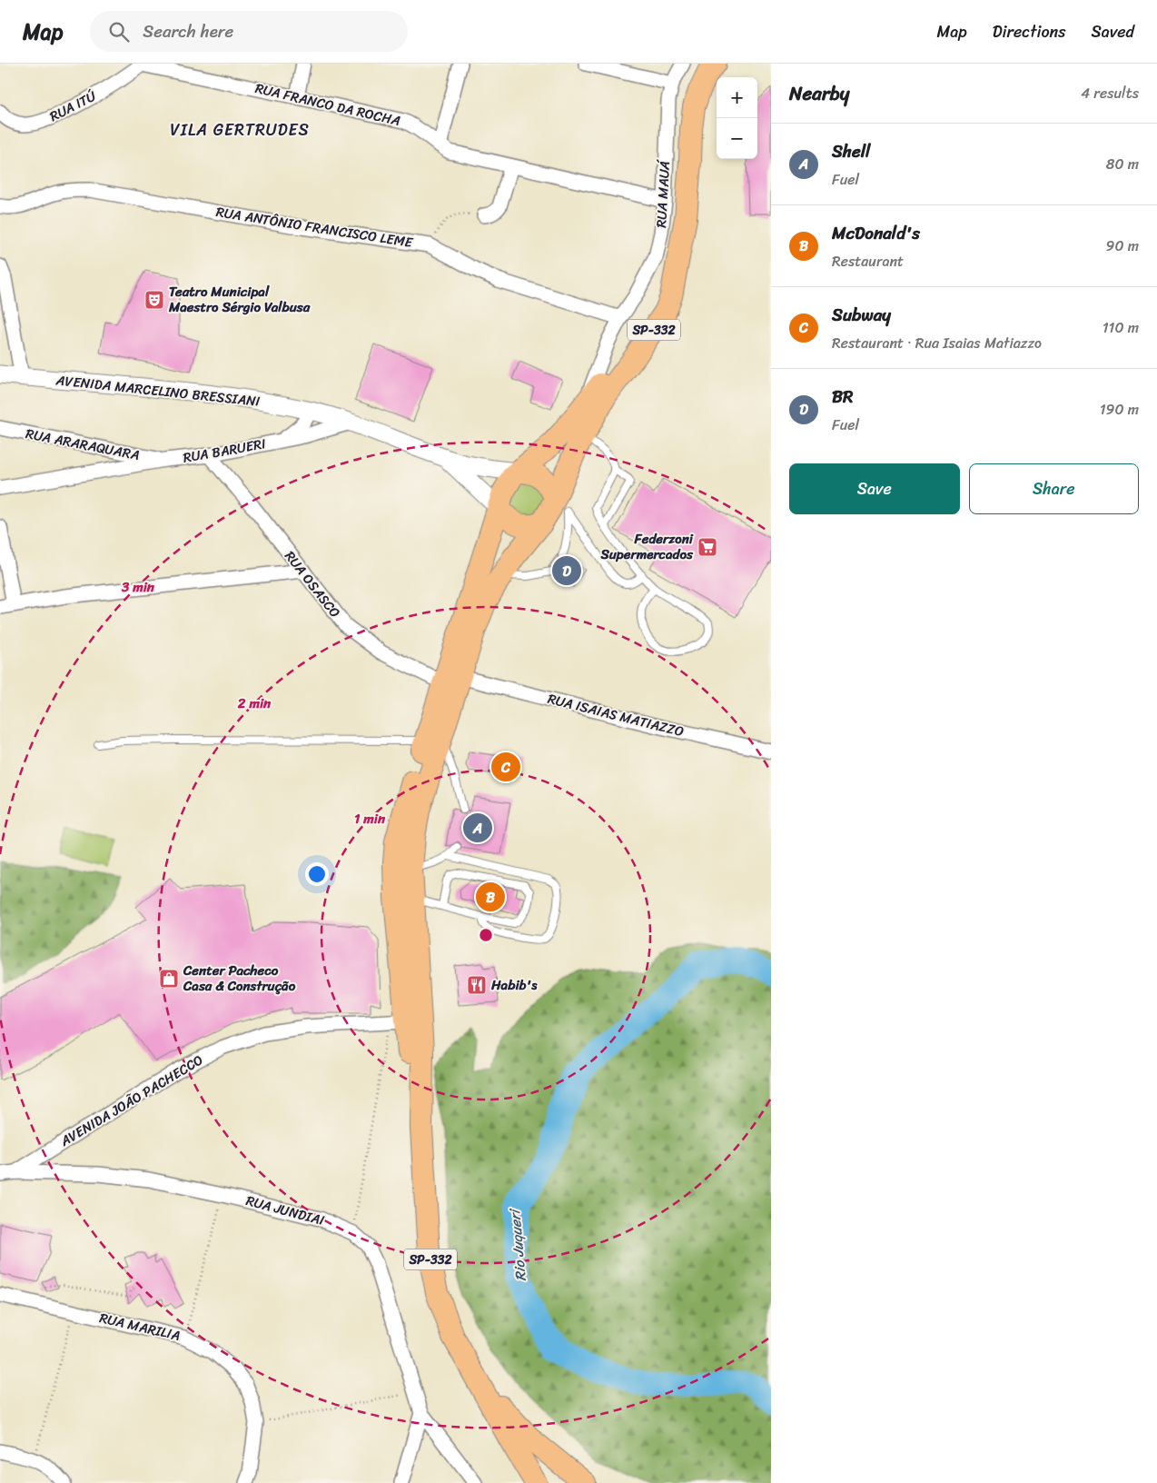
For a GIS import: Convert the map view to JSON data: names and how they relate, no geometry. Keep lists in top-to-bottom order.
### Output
{
  "streets": {
    "main road": ["SP-332"],
    "street": [
      "RUA FRANCO DA ROCHA",
      "RUA ITÚ",
      "RUA MAUÁ",
      "RUA ANTÔNIO FRANCISCO LEME",
      "AVENIDA MARCELINO BRESSIANI",
      "RUA ARARAQUARA",
      "RUA BARUERI",
      "RUA OSASCO",
      "RUA ISAIAS MATIAZZO",
      "AVENIDA JOÃO PACHECCO",
      "RUA JUNDIAI",
      "RUA MARILIA"
    ]
  },
  "crossings": [
    ["RUA FRANCO DA ROCHA", "RUA ITÚ"],
    ["RUA FRANCO DA ROCHA", "RUA MAUÁ"],
    ["RUA MAUÁ", "RUA ANTÔNIO FRANCISCO LEME"],
    ["RUA MAUÁ", "SP-332"],
    ["SP-332", "AVENIDA MARCELINO BRESSIANI"],
    ["SP-332", "RUA OSASCO"],
    ["SP-332", "RUA ISAIAS MATIAZZO"],
    ["SP-332", "AVENIDA JOÃO PACHECCO"],
    ["AVENIDA MARCELINO BRESSIANI", "RUA BARUERI"],
    ["RUA ARARAQUARA", "RUA BARUERI"],
    ["RUA BARUERI", "RUA OSASCO"],
    ["RUA OSASCO", "RUA ISAIAS MATIAZZO"],
    ["AVENIDA JOÃO PACHECCO", "RUA JUNDIAI"]
  ],
  "districts": ["VILA GERTRUDES"],
  "water": ["Rio Juqueri"],
  "places": {
    "theatre": ["Teatro Municipal Maestro Sérgio Valbusa"],
    "supermarket": ["Federzoni Supermercados"],
    "shop": ["Center Pacheco Casa & Construção"],
    "restaurant": ["Habib's"]
  },
  "page": {
    "header": "Map",
    "search": "Search here",
    "nav": ["Map", "Directions", "Saved"],
    "heading": ["Nearby", "4 results"],
    "map_buttons": ["+", "−"],
    "list": [
      {
        "mark": "A",
        "name": "Shell",
        "note": "Fuel",
        "value": "80 m"
      },
      {
        "mark": "B",
        "name": "McDonald's",
        "note": "Restaurant",
        "value": "90 m"
      },
      {
        "mark": "C",
        "name": "Subway",
        "note": "Restaurant · Rua Isaias Matiazzo",
        "value": "110 m"
      },
      {
        "mark": "D",
        "name": "BR",
        "note": "Fuel",
        "value": "190 m"
      }
    ],
    "buttons": ["Save", "Share"],
    "pins": [
      "D",
      "C",
      "A",
      "B"
    ]
  },
  "rings": ["3 min", "2 min", "1 min"]
}
